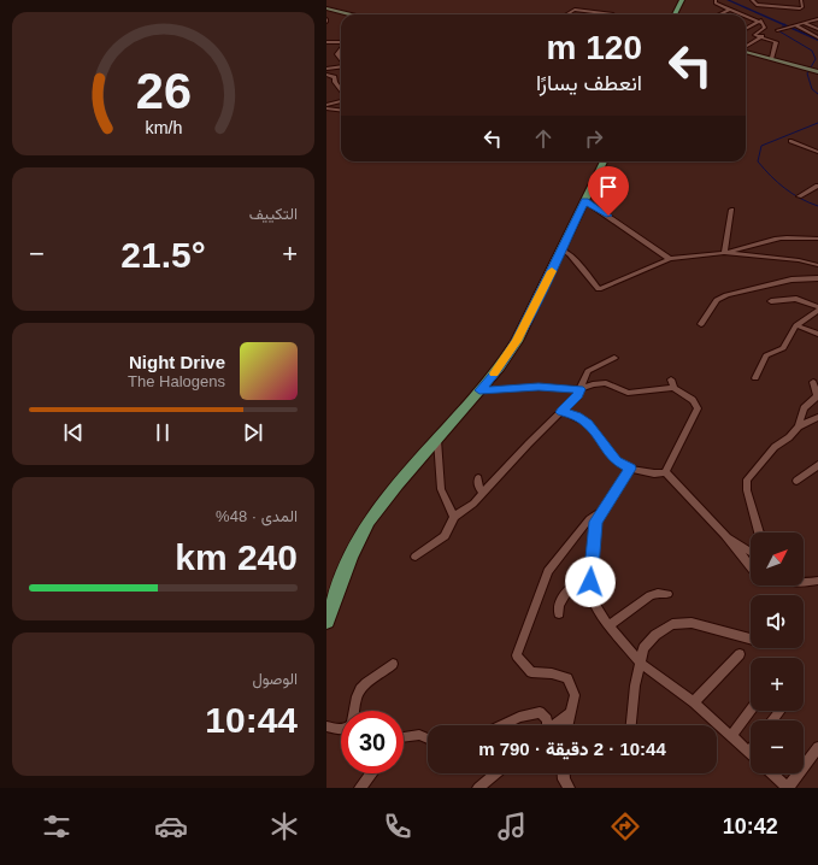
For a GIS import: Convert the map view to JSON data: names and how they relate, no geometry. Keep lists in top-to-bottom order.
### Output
{
  "north": "top right",
  "page": {
    "turn": ["120 m", "انعطف يسارًا"],
    "tile": [
      "التكييف",
      ["المدى · 48%", "240 km"],
      ["الوصول", "10:44"]
    ],
    "heat": ["−", "21.5°", "+"],
    "song": ["Night Drive", "The Halogens"],
    "map_buttons": ["+", "−"],
    "limit": "30",
    "trip": "10:44 · 2 دقيقة · 790 m",
    "tabs": "10:42",
    "gauge": ["26", "km/h"]
  }
}
